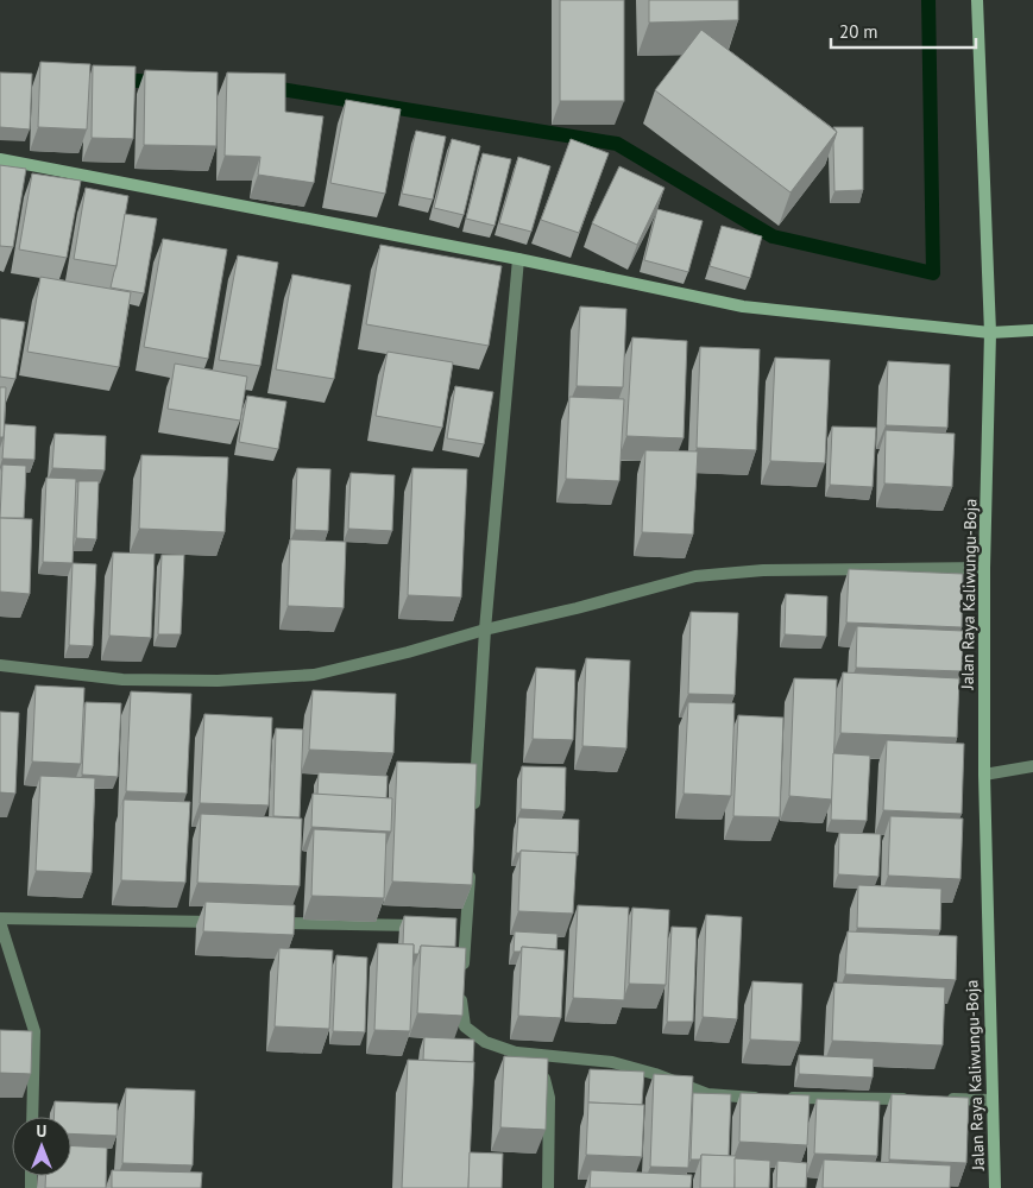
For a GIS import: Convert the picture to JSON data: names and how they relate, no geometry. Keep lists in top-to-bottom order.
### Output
{
  "streets": {
    "main road": ["Jalan Raya Kaliwungu-Boja"]
  },
  "scale_bar": "20 m",
  "north": "top"
}
